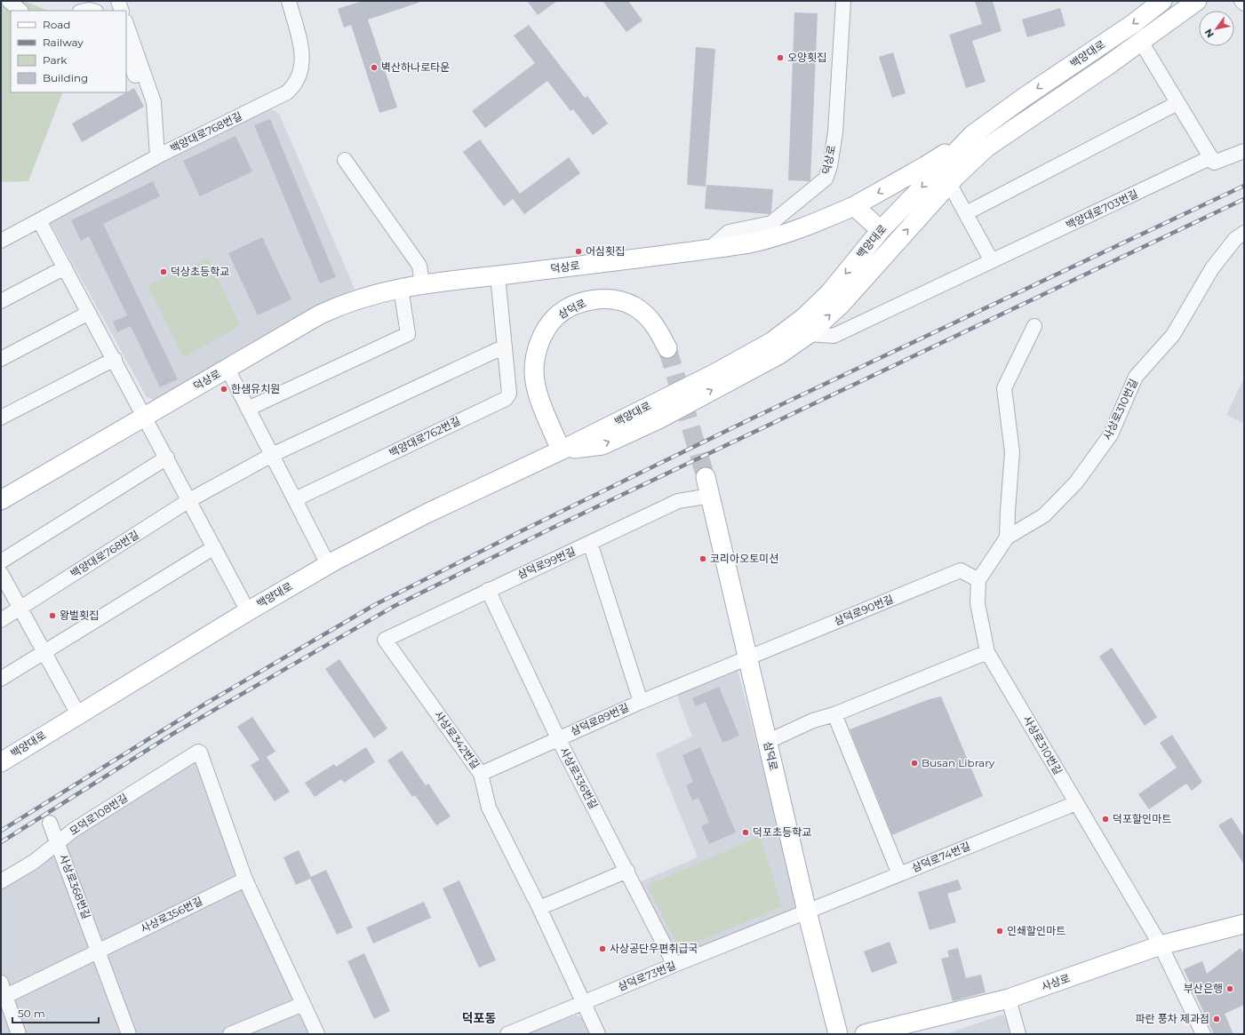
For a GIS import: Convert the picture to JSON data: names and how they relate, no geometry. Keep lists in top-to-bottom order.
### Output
{
  "streets": {
    "main road": [
      "백양대로",
      "덕상로",
      "삼덕로",
      "사상로"
    ],
    "street": [
      "백양대로768번길",
      "백양대로703번길",
      "사상로310번길",
      "백양대로762번길",
      "삼덕로99번길",
      "삼덕로90번길",
      "삼덕로89번길",
      "사상로342번길",
      "사상로336번길",
      "모덕로108번길",
      "삼덕로74번길",
      "사상로368번길",
      "사상로356번길",
      "삼덕로73번길"
    ]
  },
  "crossings": [
    ["백양대로", "덕상로"],
    ["백양대로", "삼덕로"],
    ["덕상로", "백양대로762번길"],
    ["삼덕로", "삼덕로99번길"],
    ["삼덕로", "삼덕로90번길"],
    ["삼덕로", "삼덕로89번길"],
    ["삼덕로", "삼덕로74번길"],
    ["삼덕로", "삼덕로73번길"],
    ["사상로310번길", "삼덕로90번길"],
    ["사상로310번길", "삼덕로74번길"],
    ["사상로310번길", "사상로"],
    ["삼덕로99번길", "삼덕로89번길"],
    ["삼덕로99번길", "사상로342번길"],
    ["삼덕로99번길", "사상로336번길"],
    ["삼덕로90번길", "삼덕로89번길"],
    ["삼덕로89번길", "사상로342번길"],
    ["삼덕로89번길", "사상로336번길"],
    ["사상로342번길", "삼덕로73번길"],
    ["사상로336번길", "삼덕로73번길"],
    ["모덕로108번길", "사상로368번길"],
    ["모덕로108번길", "사상로356번길"],
    ["삼덕로74번길", "삼덕로73번길"],
    ["사상로368번길", "사상로356번길"]
  ],
  "districts": ["덕포동"],
  "places": [
    "오양횟집",
    "벽산하나로타운",
    "어심횟집",
    "덕상초등학교",
    "한샘유치원",
    "코리아오토미션",
    "왕벌횟집",
    "Busan Library",
    "덕포할인마트",
    "덕포초등학교",
    "인쇄할인마트",
    "사상공단우편취급국",
    "부산은행",
    "파란 풍차 제과점"
  ],
  "legend": [
    "Road",
    "Railway",
    "Park",
    "Building"
  ],
  "scale_bar": "50 m",
  "north": "bottom left"
}
